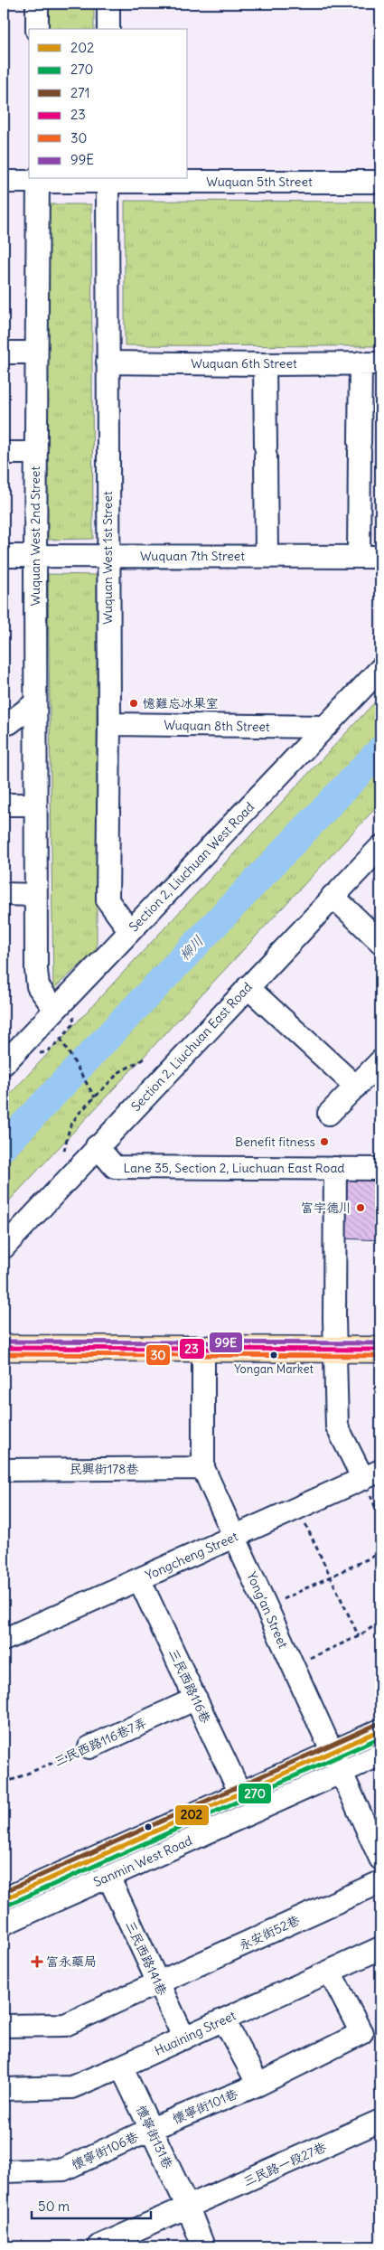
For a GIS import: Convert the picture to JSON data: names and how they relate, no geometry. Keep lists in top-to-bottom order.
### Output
{
  "streets": {
    "street": [
      "Wuquan 5th Street",
      "Wuquan 6th Street",
      "Wuquan West 2nd Street",
      "Wuquan 7th Street",
      "Wuquan West 1st Street",
      "Wuquan 8th Street",
      "Section 2, Liuchuan West Road",
      "Section 2, Liuchuan East Road",
      "Lane 35, Section 2, Liuchuan East Road",
      "民興街178巷",
      "Yongcheng Street",
      "Yong’an Street",
      "三民西路116巷",
      "三民西路116巷7弄",
      "Sanmin West Road",
      "永安街52巷",
      "三民西路141巷",
      "Huaining Street",
      "懷寧街101巷",
      "懷寧街131巷",
      "懷寧街106巷",
      "三民路一段27巷"
    ]
  },
  "crossings": [
    ["Wuquan 5th Street", "Wuquan West 2nd Street"],
    ["Wuquan 5th Street", "Wuquan West 1st Street"],
    ["Wuquan 6th Street", "Wuquan West 1st Street"],
    ["Wuquan West 2nd Street", "Wuquan 7th Street"],
    ["Wuquan West 2nd Street", "Section 2, Liuchuan West Road"],
    ["Wuquan 7th Street", "Wuquan West 1st Street"],
    ["Wuquan West 1st Street", "Wuquan 8th Street"],
    ["Wuquan West 1st Street", "Section 2, Liuchuan West Road"],
    ["Wuquan 8th Street", "Section 2, Liuchuan West Road"],
    ["Section 2, Liuchuan East Road", "Lane 35, Section 2, Liuchuan East Road"],
    ["民興街178巷", "Yong’an Street"],
    ["Yongcheng Street", "Yong’an Street"],
    ["Yongcheng Street", "三民西路116巷"],
    ["Yong’an Street", "Sanmin West Road"],
    ["三民西路116巷", "三民西路116巷7弄"],
    ["三民西路116巷", "Sanmin West Road"],
    ["Sanmin West Road", "三民西路141巷"],
    ["永安街52巷", "三民西路141巷"],
    ["三民西路141巷", "Huaining Street"],
    ["Huaining Street", "懷寧街101巷"],
    ["Huaining Street", "懷寧街131巷"],
    ["懷寧街101巷", "懷寧街131巷"],
    ["懷寧街101巷", "懷寧街106巷"],
    ["懷寧街131巷", "懷寧街106巷"],
    ["懷寧街131巷", "三民路一段27巷"]
  ],
  "water": ["柳川"],
  "places": {
    "other": [
      "憶難忘冰果室",
      "Benefit fitness",
      "富宇德川",
      "Yongan Market"
    ],
    "health": ["富永藥局"]
  },
  "lines": [
    "transit line 99E",
    "transit line 23",
    "transit line 30",
    "transit line 271",
    "transit line 202",
    "transit line 270"
  ],
  "legend": [
    "202",
    "270",
    "271",
    "23",
    "30",
    "99E"
  ],
  "scale_bar": "50 m"
}
